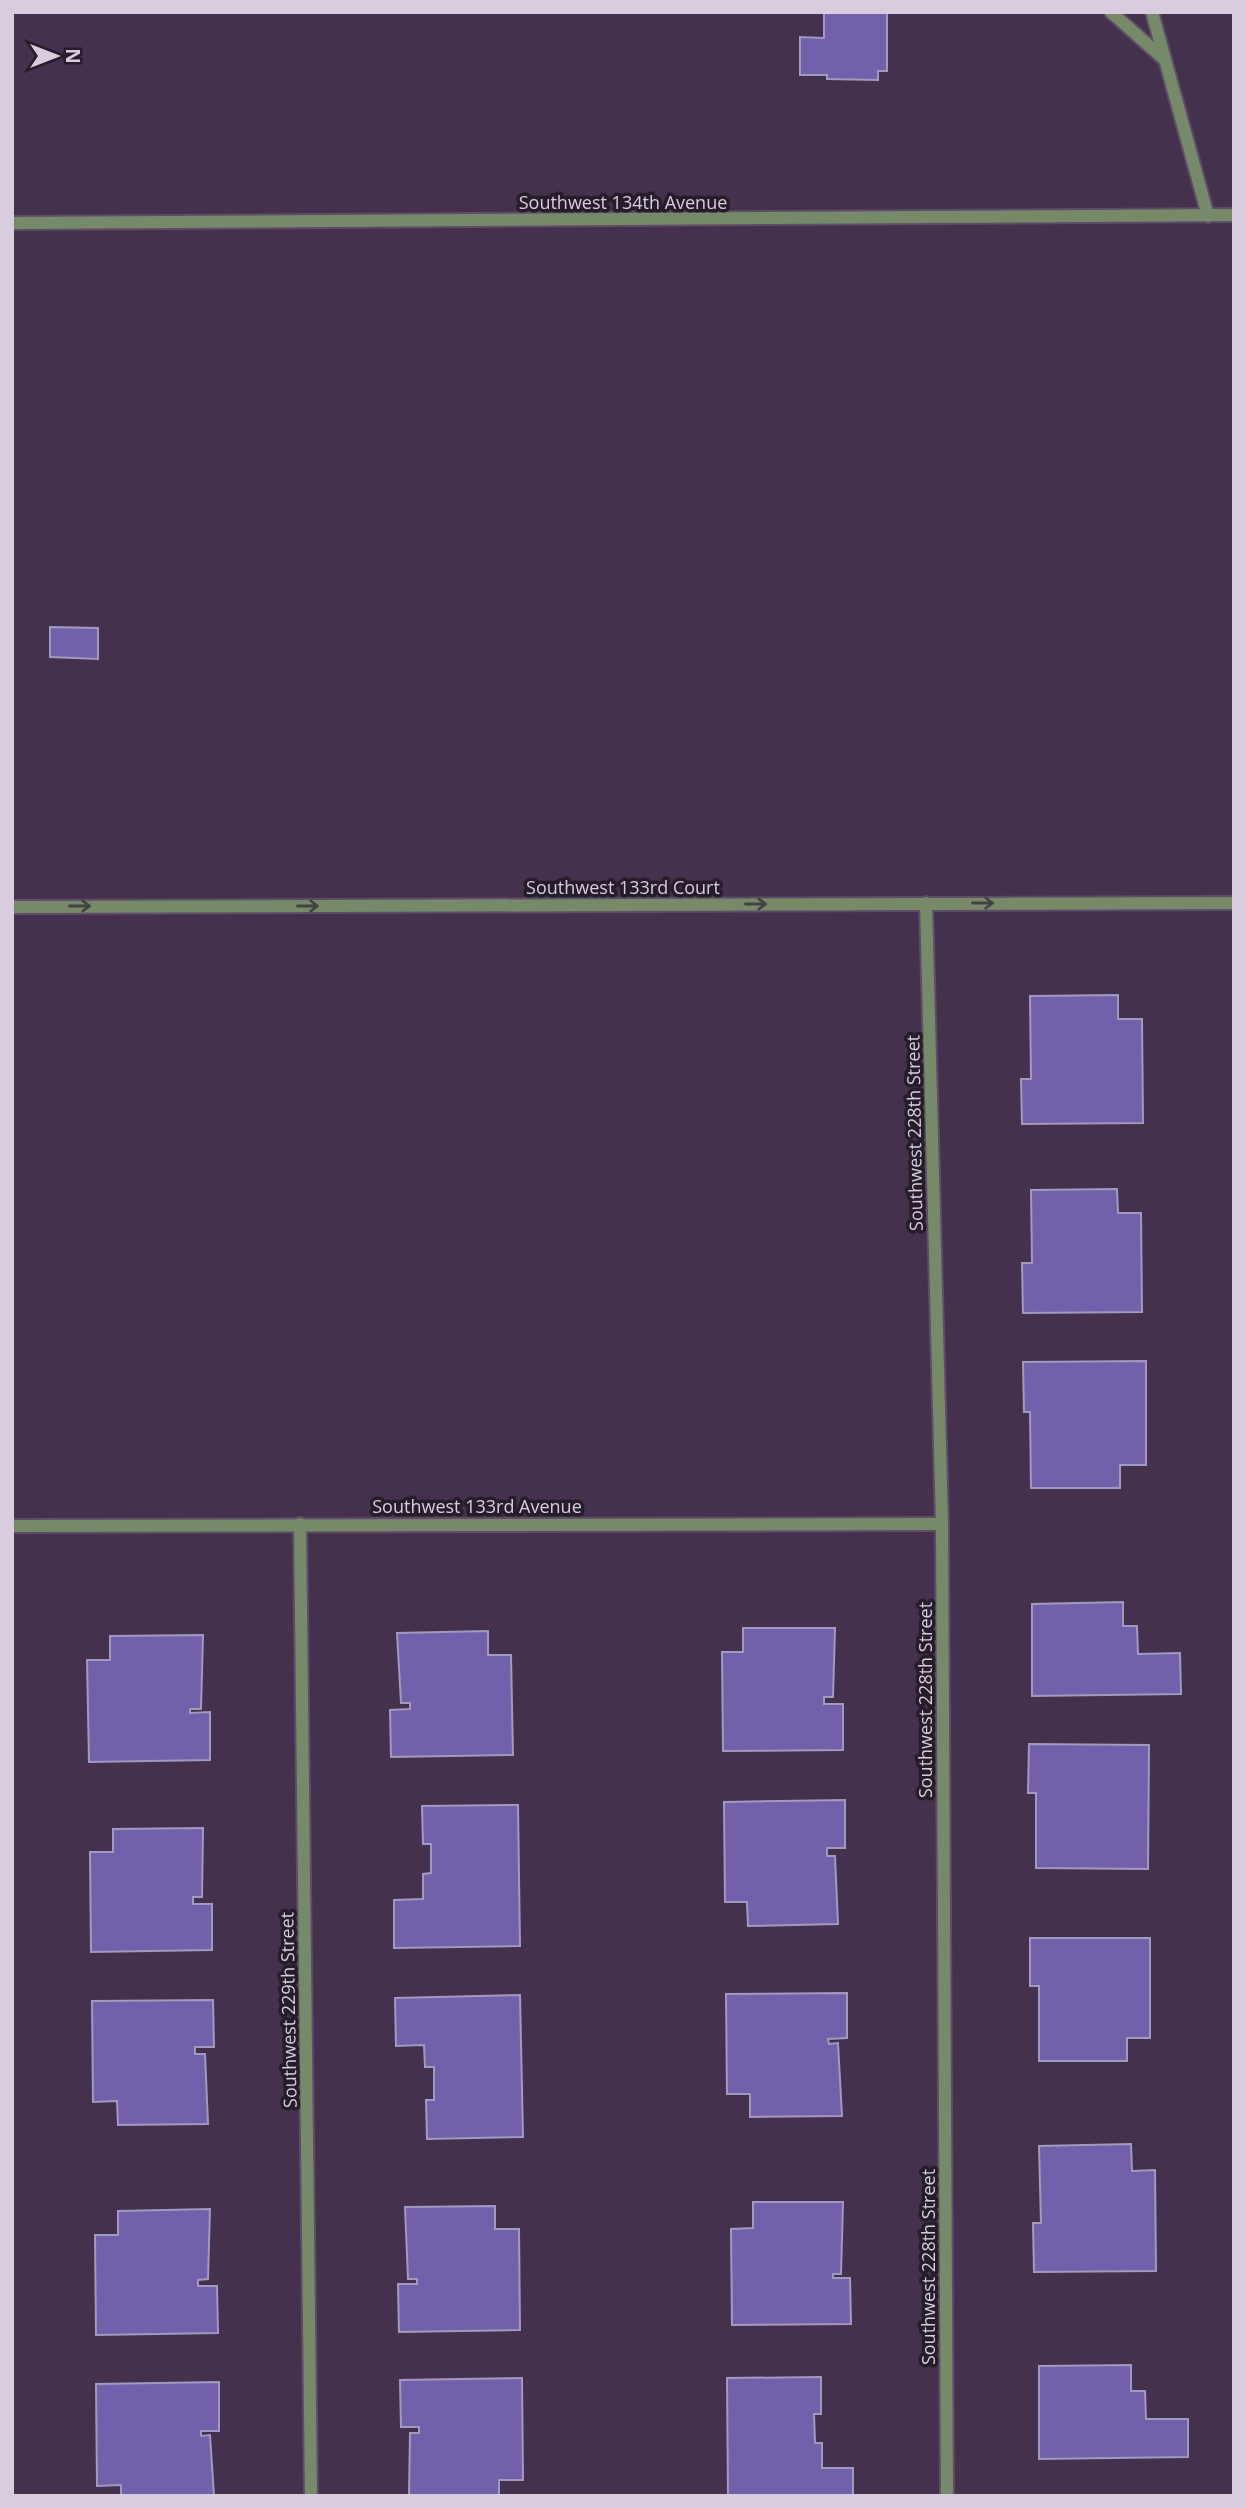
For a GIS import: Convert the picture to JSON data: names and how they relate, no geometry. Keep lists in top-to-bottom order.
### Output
{
  "streets": {
    "street": [
      "Southwest 134th Avenue",
      "Southwest 133rd Court",
      "Southwest 228th Street",
      "Southwest 133rd Avenue",
      "Southwest 229th Street"
    ]
  },
  "crossings": [
    ["Southwest 133rd Court", "Southwest 228th Street"],
    ["Southwest 228th Street", "Southwest 133rd Avenue"],
    ["Southwest 133rd Avenue", "Southwest 229th Street"]
  ],
  "one_way": ["Southwest 133rd Court"],
  "north": "right"
}
